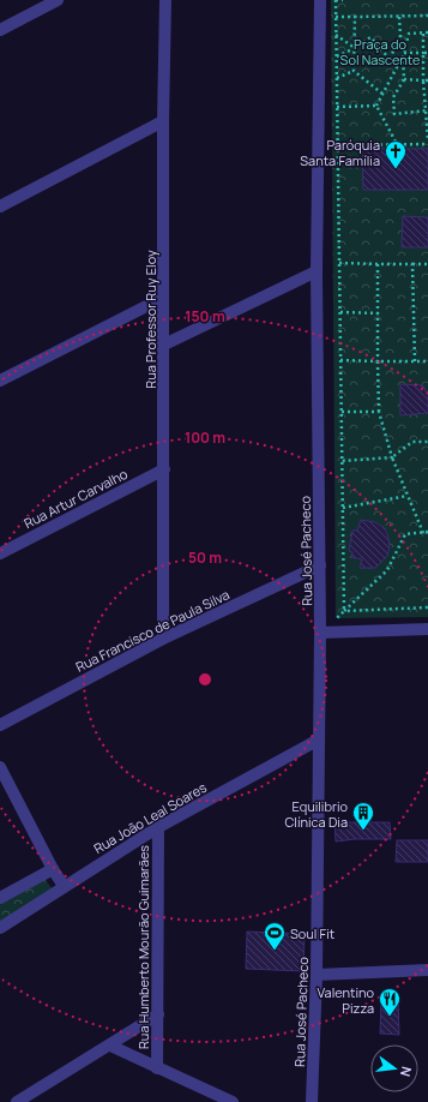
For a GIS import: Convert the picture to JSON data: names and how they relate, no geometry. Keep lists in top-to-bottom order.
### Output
{
  "streets": {
    "street": [
      "Rua Professor Ruy Eloy",
      "Rua Artur Carvalho",
      "Rua José Pacheco",
      "Rua Francisco de Paula Silva",
      "Rua João Leal Soares",
      "Rua Humberto Mourão Guimarães"
    ]
  },
  "crossings": [
    ["Rua Professor Ruy Eloy", "Rua Artur Carvalho"],
    ["Rua Professor Ruy Eloy", "Rua Francisco de Paula Silva"],
    ["Rua José Pacheco", "Rua Francisco de Paula Silva"],
    ["Rua José Pacheco", "Rua João Leal Soares"],
    ["Rua João Leal Soares", "Rua Humberto Mourão Guimarães"]
  ],
  "parks": ["Praça do Sol Nascente"],
  "places": {
    "church": ["Paróquia Santa Família"],
    "building": ["Equilibrio Clínica Dia"],
    "sports": ["Soul Fit"],
    "restaurant": ["Valentino Pizza"]
  },
  "north": "right",
  "rings": ["150 m", "100 m", "50 m"]
}
